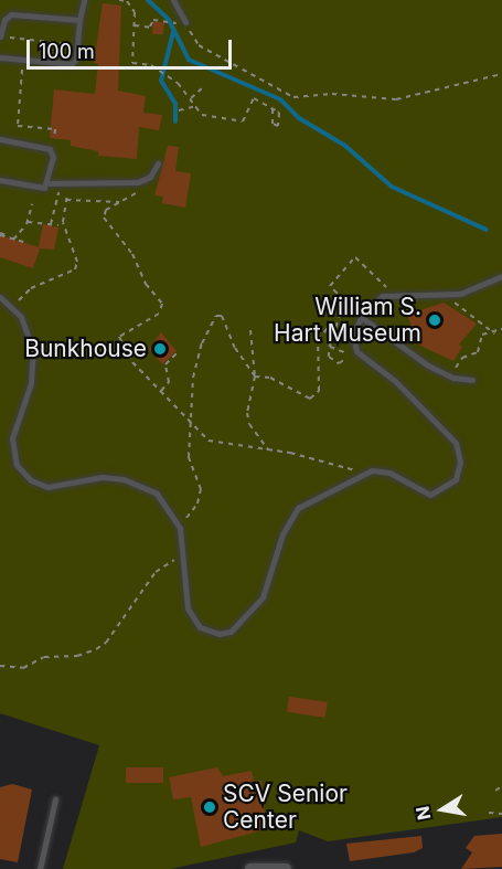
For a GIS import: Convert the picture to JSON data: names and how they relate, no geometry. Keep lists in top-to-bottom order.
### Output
{
  "places": ["William S. Hart Museum", "Bunkhouse", "SCV Senior Center"],
  "scale_bar": "100 m",
  "north": "left"
}
